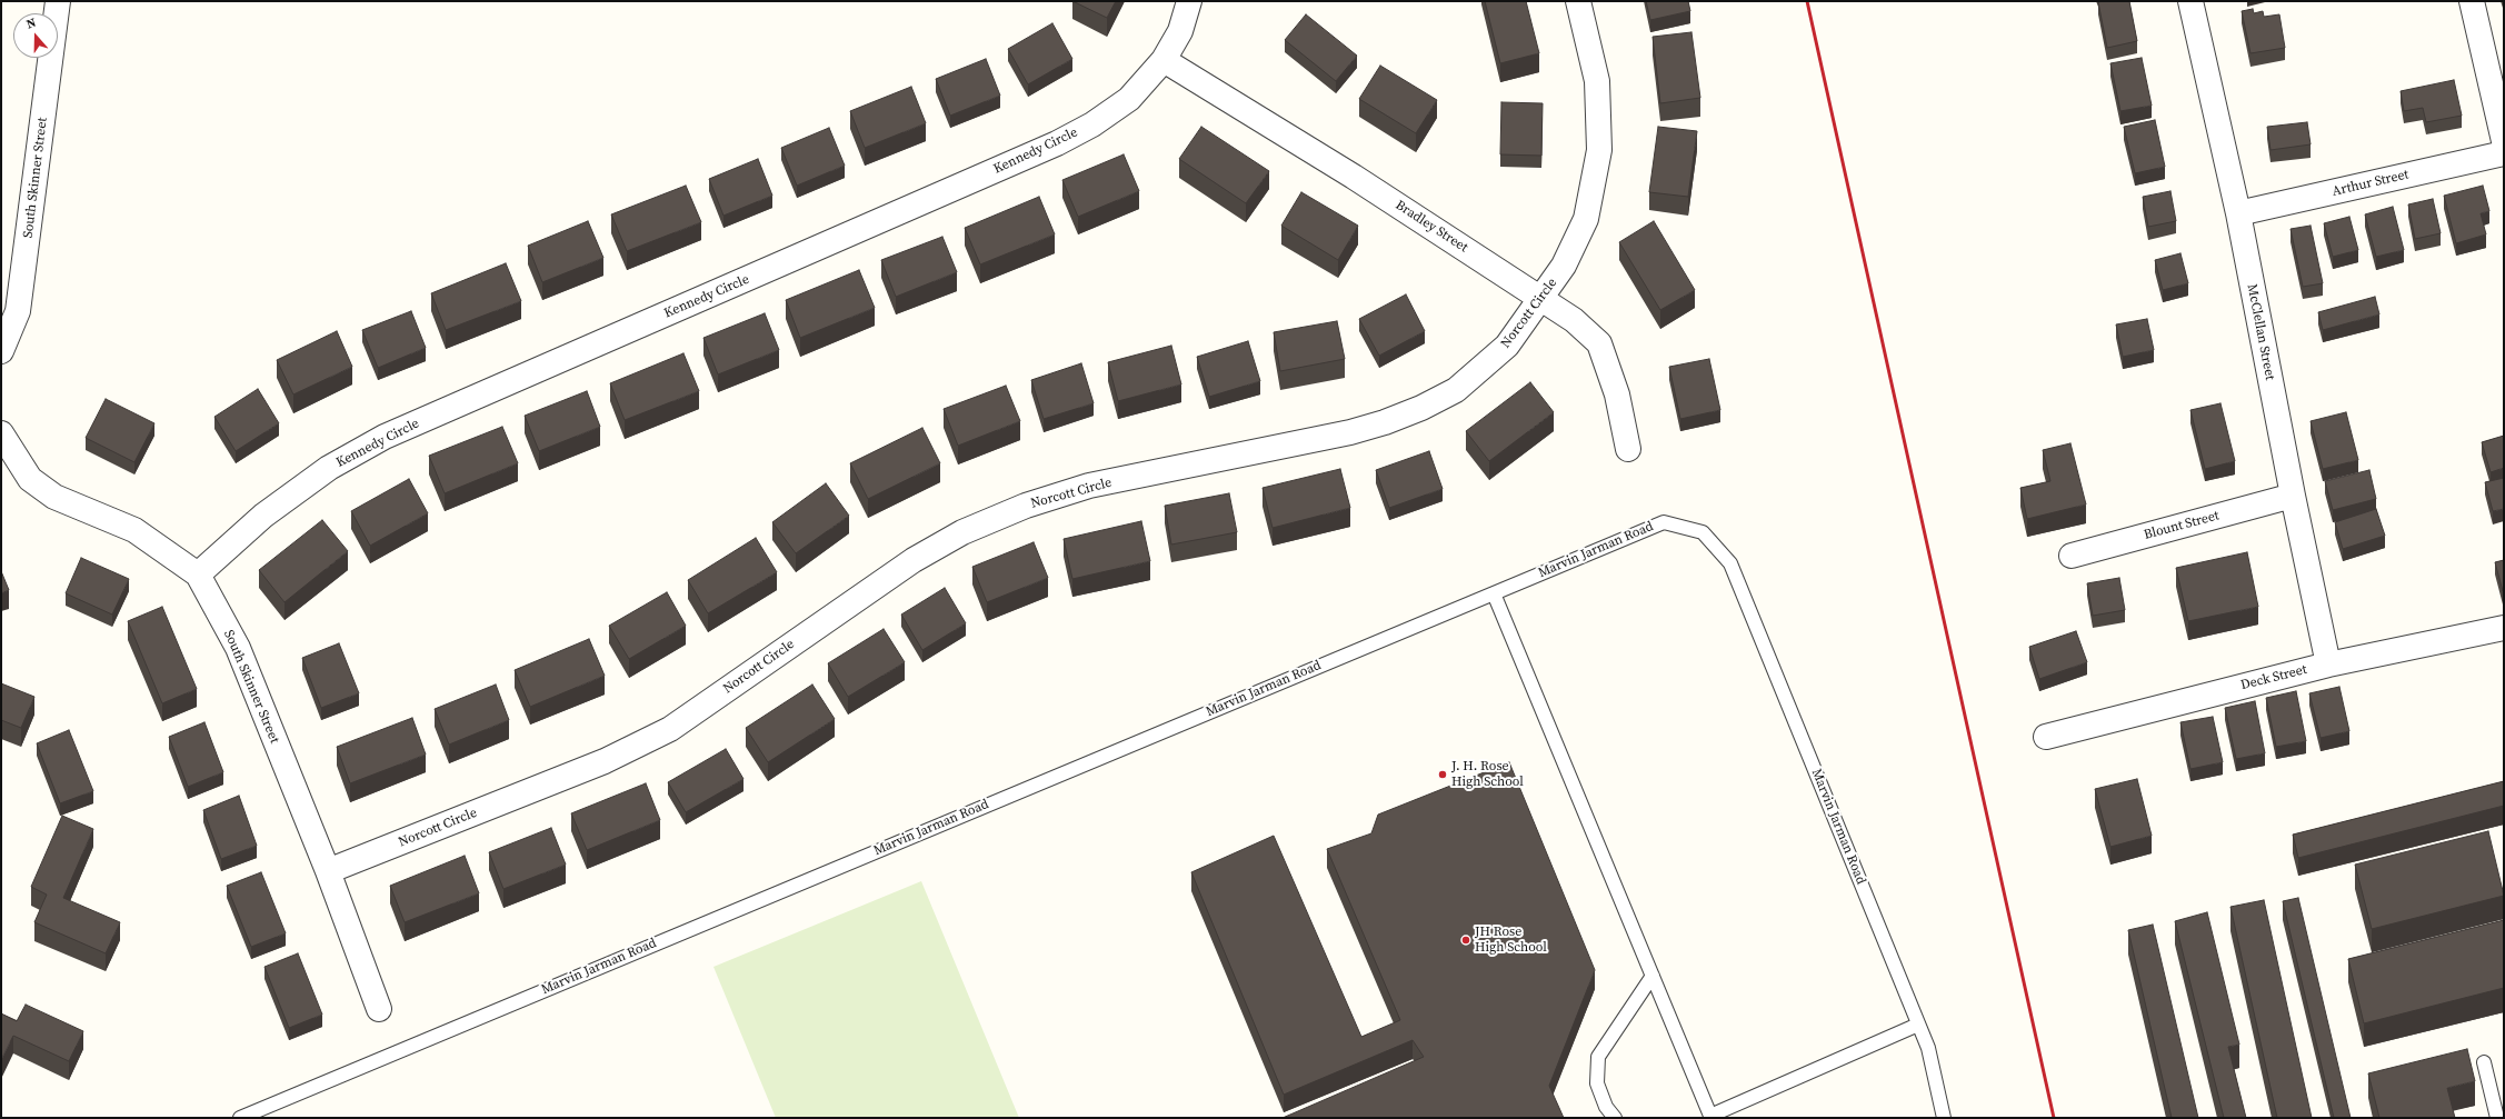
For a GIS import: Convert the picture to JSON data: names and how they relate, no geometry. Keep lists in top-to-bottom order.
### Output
{
  "streets": {
    "street": [
      "Kennedy Circle",
      "South Skinner Street",
      "Arthur Street",
      "Bradley Street",
      "Norcott Circle",
      "McClellan Street",
      "Blount Street",
      "Deck Street"
    ],
    "lane": ["Marvin Jarman Road"]
  },
  "crossings": [
    ["Kennedy Circle", "South Skinner Street"],
    ["Kennedy Circle", "Bradley Street"],
    ["South Skinner Street", "Norcott Circle"],
    ["Arthur Street", "McClellan Street"],
    ["Bradley Street", "Norcott Circle"],
    ["McClellan Street", "Blount Street"],
    ["McClellan Street", "Deck Street"]
  ],
  "places": ["J. H. Rose High School", "JH Rose High School"],
  "north": "top"
}
